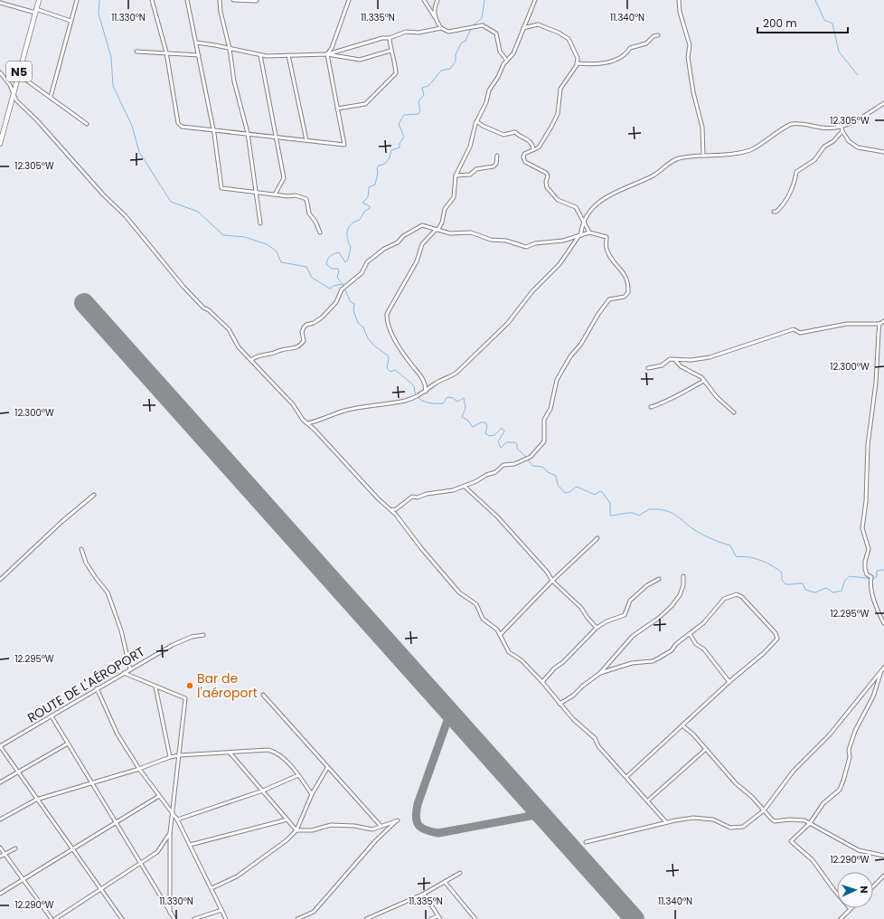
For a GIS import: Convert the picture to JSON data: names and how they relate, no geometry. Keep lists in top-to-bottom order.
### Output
{
  "streets": {
    "highway": ["N5"],
    "street": ["ROUTE DE L'AÉROPORT"]
  },
  "places": ["Bar de l'aéroport"],
  "scale_bar": "200 m",
  "north": "right",
  "coordinates": [
    "11.330°N",
    "11.335°N",
    "11.340°N",
    "12.305°W",
    "12.300°W",
    "12.295°W",
    "12.290°W"
  ]
}
